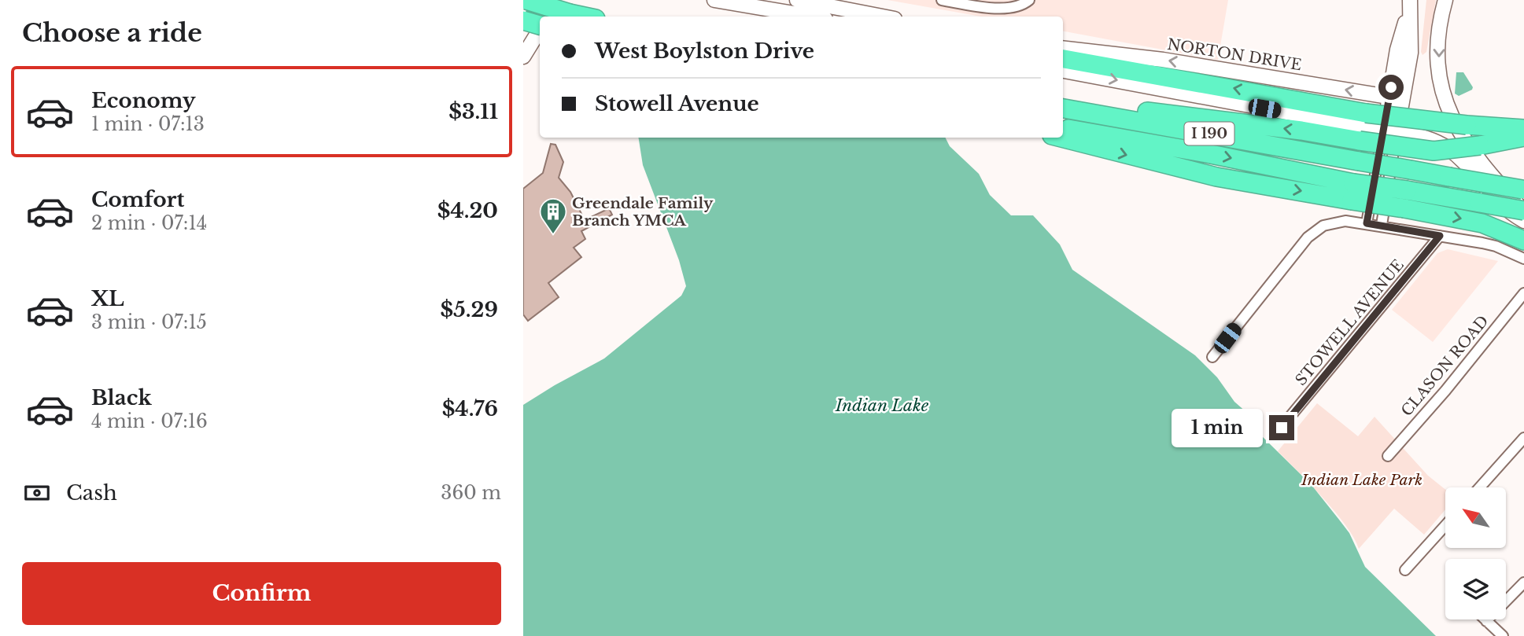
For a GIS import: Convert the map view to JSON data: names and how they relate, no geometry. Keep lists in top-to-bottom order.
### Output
{
  "streets": {
    "highway": ["I 190"],
    "main road": ["NORTON DRIVE"],
    "street": ["STOWELL AVENUE", "CLASON ROAD"]
  },
  "water": ["Indian Lake"],
  "parks": ["Indian Lake Park"],
  "places": {
    "building": ["Greendale Family Branch YMCA"]
  },
  "north": "top left",
  "page": {
    "heading": "Choose a ride",
    "banner": ["West Boylston Drive", "Stowell Avenue"],
    "list": [
      {
        "name": "Economy",
        "note": "1 min · 07:13",
        "value": "$3.11"
      },
      {
        "name": "Comfort",
        "note": "2 min · 07:14",
        "value": "$4.20"
      },
      {
        "name": "XL",
        "note": "3 min · 07:15",
        "value": "$5.29"
      },
      {
        "name": "Black",
        "note": "4 min · 07:16",
        "value": "$4.76"
      }
    ],
    "bubble": "1 min",
    "pay": ["Cash", "360 m"],
    "buttons": "Confirm"
  }
}
